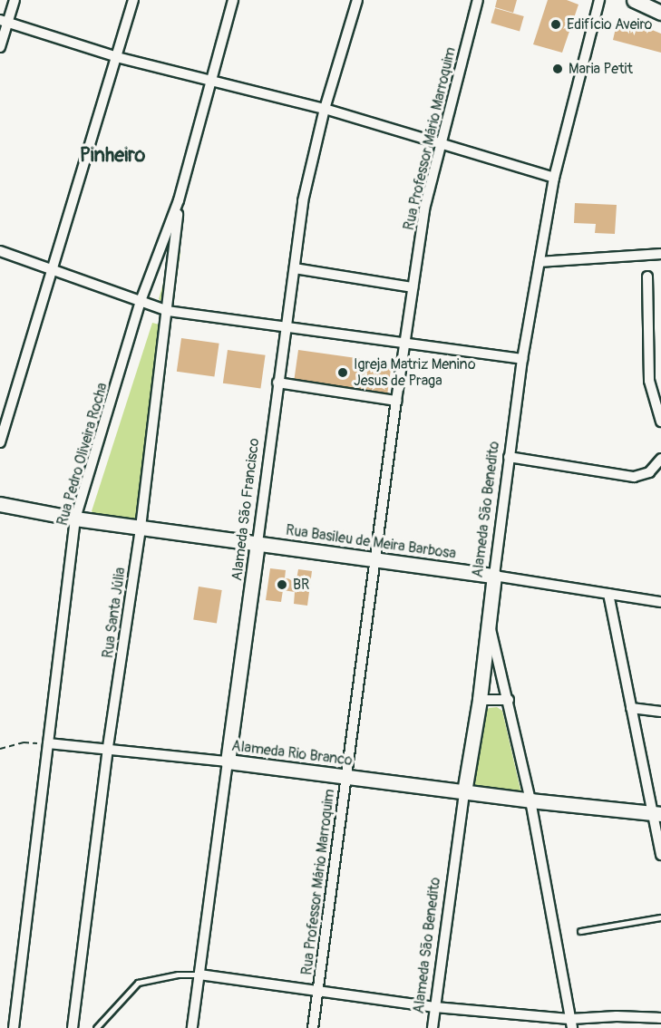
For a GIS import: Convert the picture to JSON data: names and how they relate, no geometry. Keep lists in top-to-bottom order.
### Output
{
  "streets": {
    "street": [
      "Rua Professor Mário Marroquim",
      "Rua Pedro Oliveira Rocha",
      "Alameda São Francisco",
      "Alameda São Benedito",
      "Rua Basileu de Meira Barbosa",
      "Rua Santa Júlia",
      "Alameda Rio Branco"
    ]
  },
  "crossings": [
    ["Rua Professor Mário Marroquim", "Rua Basileu de Meira Barbosa"],
    ["Rua Professor Mário Marroquim", "Alameda Rio Branco"],
    ["Rua Pedro Oliveira Rocha", "Rua Basileu de Meira Barbosa"],
    ["Rua Pedro Oliveira Rocha", "Rua Santa Júlia"],
    ["Rua Pedro Oliveira Rocha", "Alameda Rio Branco"],
    ["Alameda São Francisco", "Rua Basileu de Meira Barbosa"],
    ["Alameda São Francisco", "Alameda Rio Branco"],
    ["Alameda São Benedito", "Rua Basileu de Meira Barbosa"],
    ["Alameda São Benedito", "Alameda Rio Branco"],
    ["Rua Basileu de Meira Barbosa", "Rua Santa Júlia"],
    ["Rua Santa Júlia", "Alameda Rio Branco"]
  ],
  "districts": ["Pinheiro"],
  "places": [
    "Edifício Aveiro",
    "Maria Petit",
    "Igreja Matriz Menino Jesus de Praga",
    "BR"
  ]
}
